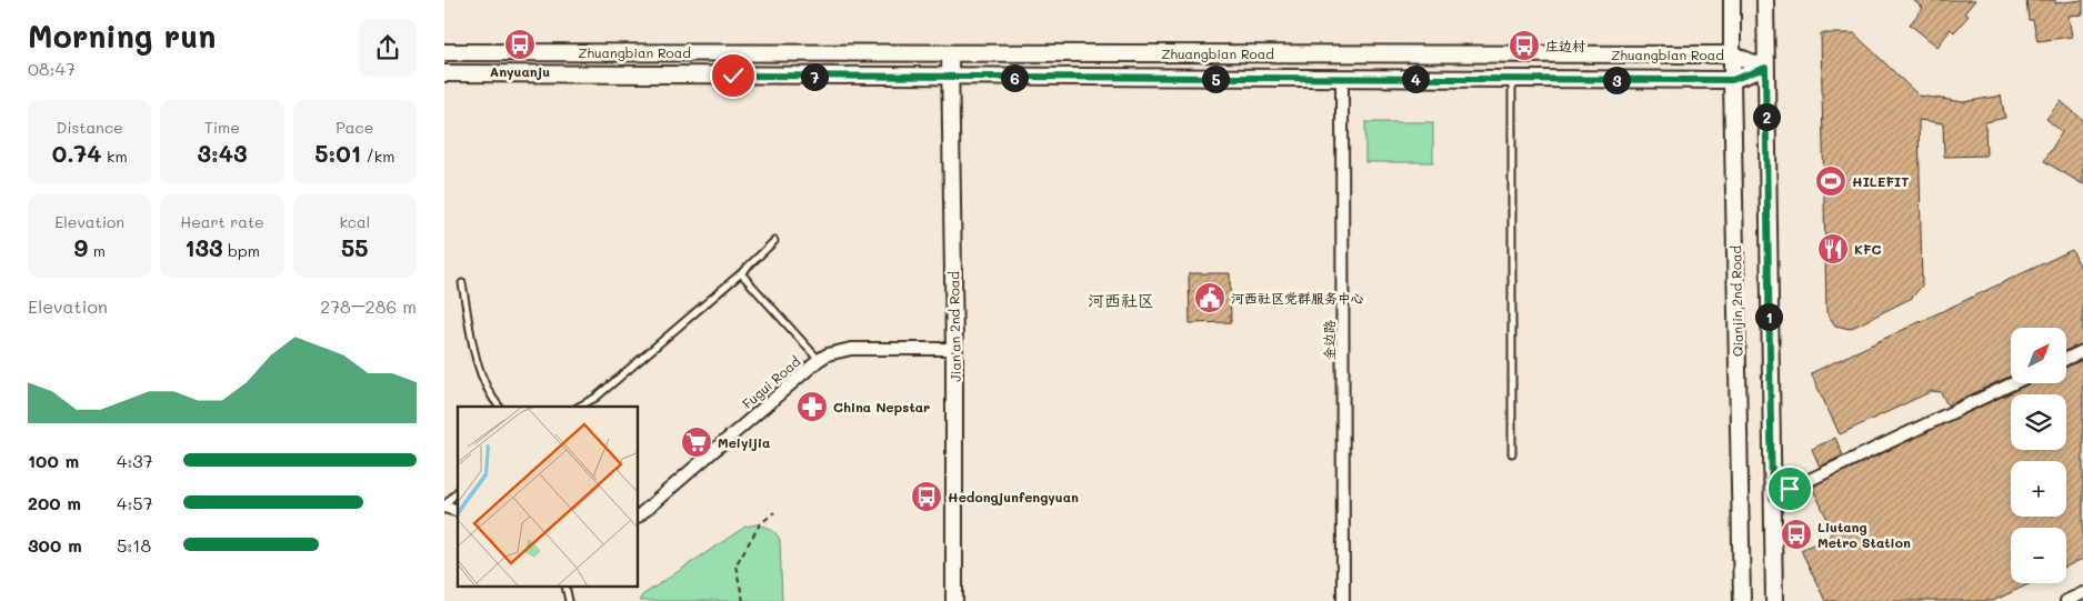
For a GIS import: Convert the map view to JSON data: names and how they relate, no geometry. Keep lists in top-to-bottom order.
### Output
{
  "streets": {
    "main road": ["Zhuangbian Road", "Qianjin 2nd Road", "Jian'an 2nd Road"],
    "street": ["金边路", "Fugui Road"]
  },
  "crossings": [
    ["Zhuangbian Road", "Qianjin 2nd Road"],
    ["Zhuangbian Road", "Jian'an 2nd Road"],
    ["Zhuangbian Road", "金边路"],
    ["Jian'an 2nd Road", "Fugui Road"]
  ],
  "districts": ["河西社区"],
  "places": {
    "bus stop": [
      "Anyuanju",
      "庄边村",
      "Hedongjunfengyuan",
      "Liutang Metro Station"
    ],
    "sports": ["HILEFIT"],
    "restaurant": ["KFC"],
    "public building": ["河西社区党群服务中心"],
    "pharmacy": ["China Nepstar"],
    "supermarket": ["Meiyijia"]
  },
  "north": "top right",
  "page": {
    "heading": ["Morning run", "08:47"],
    "pins": [
      "7",
      "6",
      "4",
      "5",
      "3",
      "2",
      "1"
    ],
    "stats": [
      ["Distance", "0.74 km"],
      ["Time", "3:43"],
      ["Pace", "5:01 /km"],
      ["Elevation", "9 m"],
      ["Heart rate", "133 bpm"],
      ["kcal", "55"]
    ],
    "chart": ["Elevation", "278–286 m"],
    "map_buttons": ["+", "−"],
    "list": [
      {
        "name": "100 m",
        "note": "4:37"
      },
      {
        "name": "200 m",
        "note": "4:57"
      },
      {
        "name": "300 m",
        "note": "5:18"
      }
    ]
  }
}
